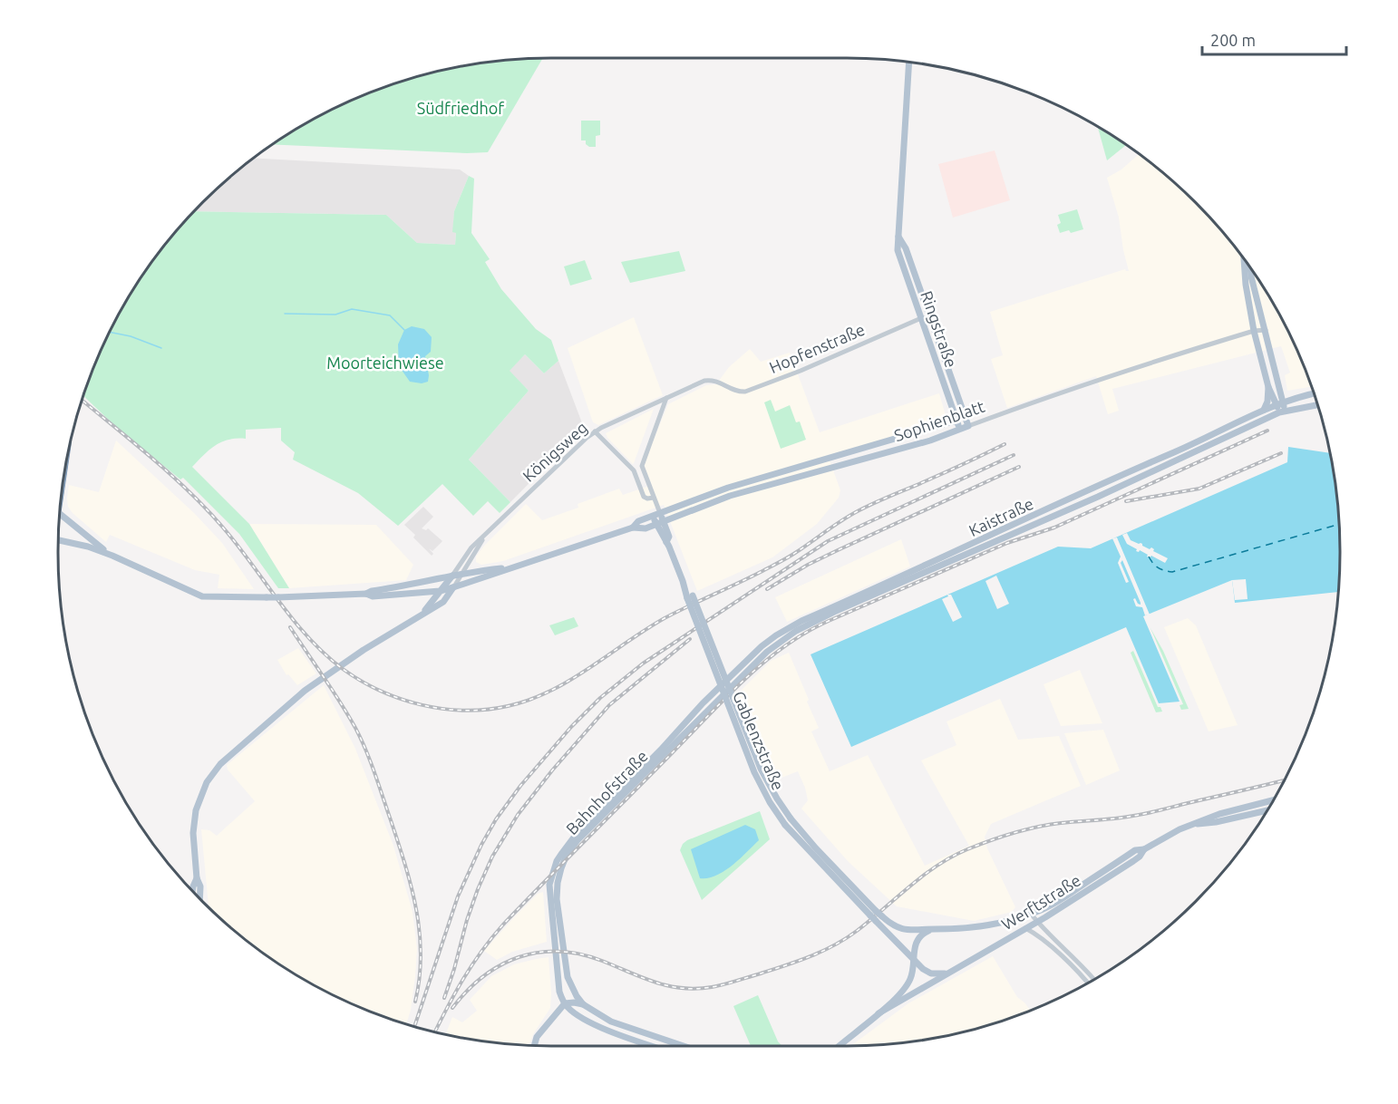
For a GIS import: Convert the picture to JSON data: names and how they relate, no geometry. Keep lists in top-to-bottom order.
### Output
{
  "streets": {
    "main road": [
      "Ringstraße",
      "Sophienblatt",
      "Kaistraße",
      "Gablenzstraße",
      "Bahnhofstraße",
      "Werftstraße"
    ],
    "street": ["Hopfenstraße", "Königsweg"]
  },
  "crossings": [
    ["Ringstraße", "Hopfenstraße"],
    ["Ringstraße", "Sophienblatt"],
    ["Hopfenstraße", "Königsweg"],
    ["Sophienblatt", "Königsweg"],
    ["Sophienblatt", "Gablenzstraße"],
    ["Kaistraße", "Bahnhofstraße"],
    ["Gablenzstraße", "Werftstraße"]
  ],
  "parks": ["Südfriedhof", "Moorteichwiese"],
  "scale_bar": "200 m"
}
